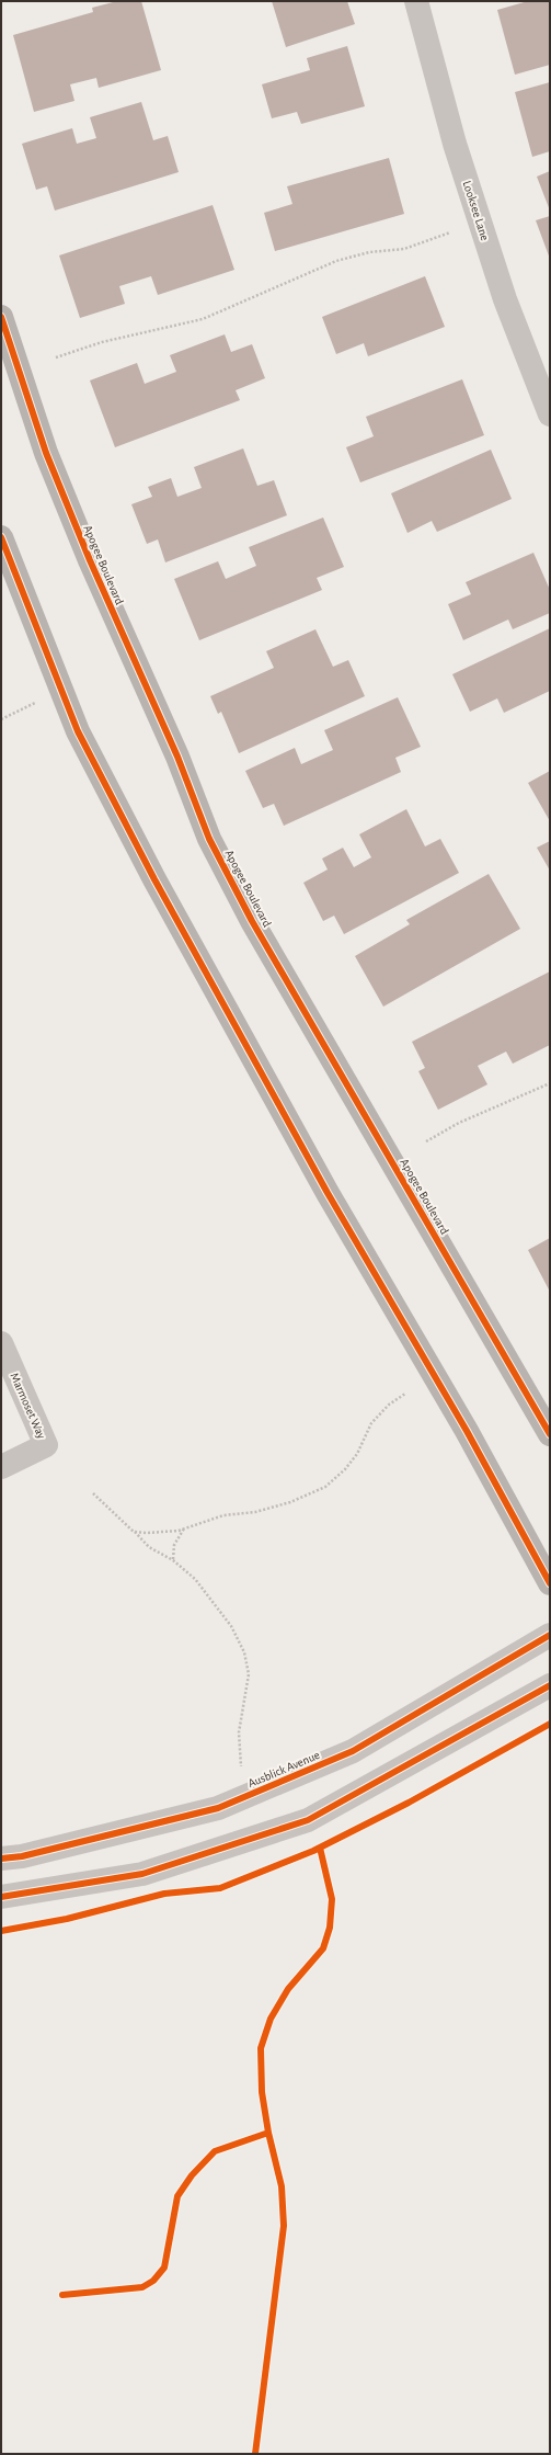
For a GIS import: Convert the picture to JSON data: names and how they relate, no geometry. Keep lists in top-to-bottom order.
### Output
{
  "streets": {
    "street": [
      "Looksee Lane",
      "Apogee Boulevard",
      "Marmoset Way",
      "Ausblick Avenue"
    ]
  }
}
